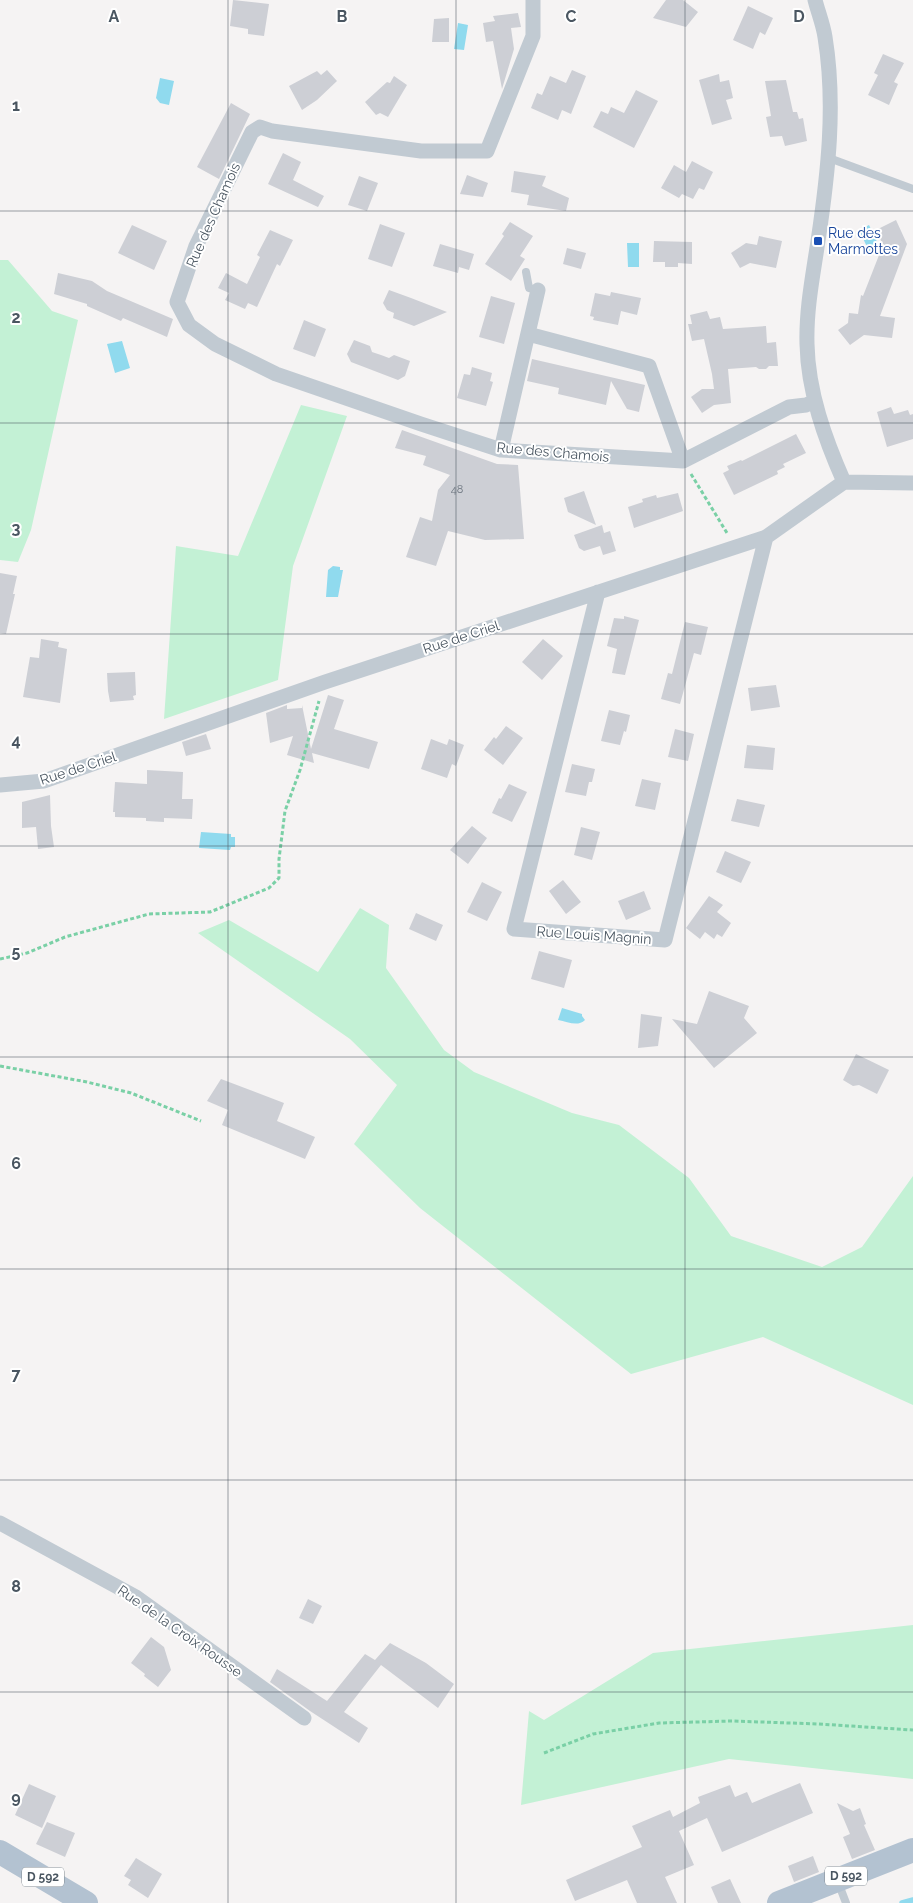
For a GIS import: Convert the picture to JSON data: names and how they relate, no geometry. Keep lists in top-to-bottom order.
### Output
{
  "streets": {
    "main road": ["D 592"],
    "street": [
      "Rue des Chamois",
      "Rue de Criel",
      "Rue Louis Magnin",
      "Rue de la Croix Rousse"
    ]
  },
  "crossings": [
    ["Rue de Criel", "Rue Louis Magnin"]
  ],
  "places": {
    "transit": ["Rue des Marmottes"]
  },
  "house_numbers": ["48"],
  "grid": {
    "columns": [
      "A",
      "B",
      "C",
      "D"
    ],
    "rows": [
      "1",
      "2",
      "3",
      "4",
      "5",
      "6",
      "7",
      "8",
      "9"
    ]
  }
}
